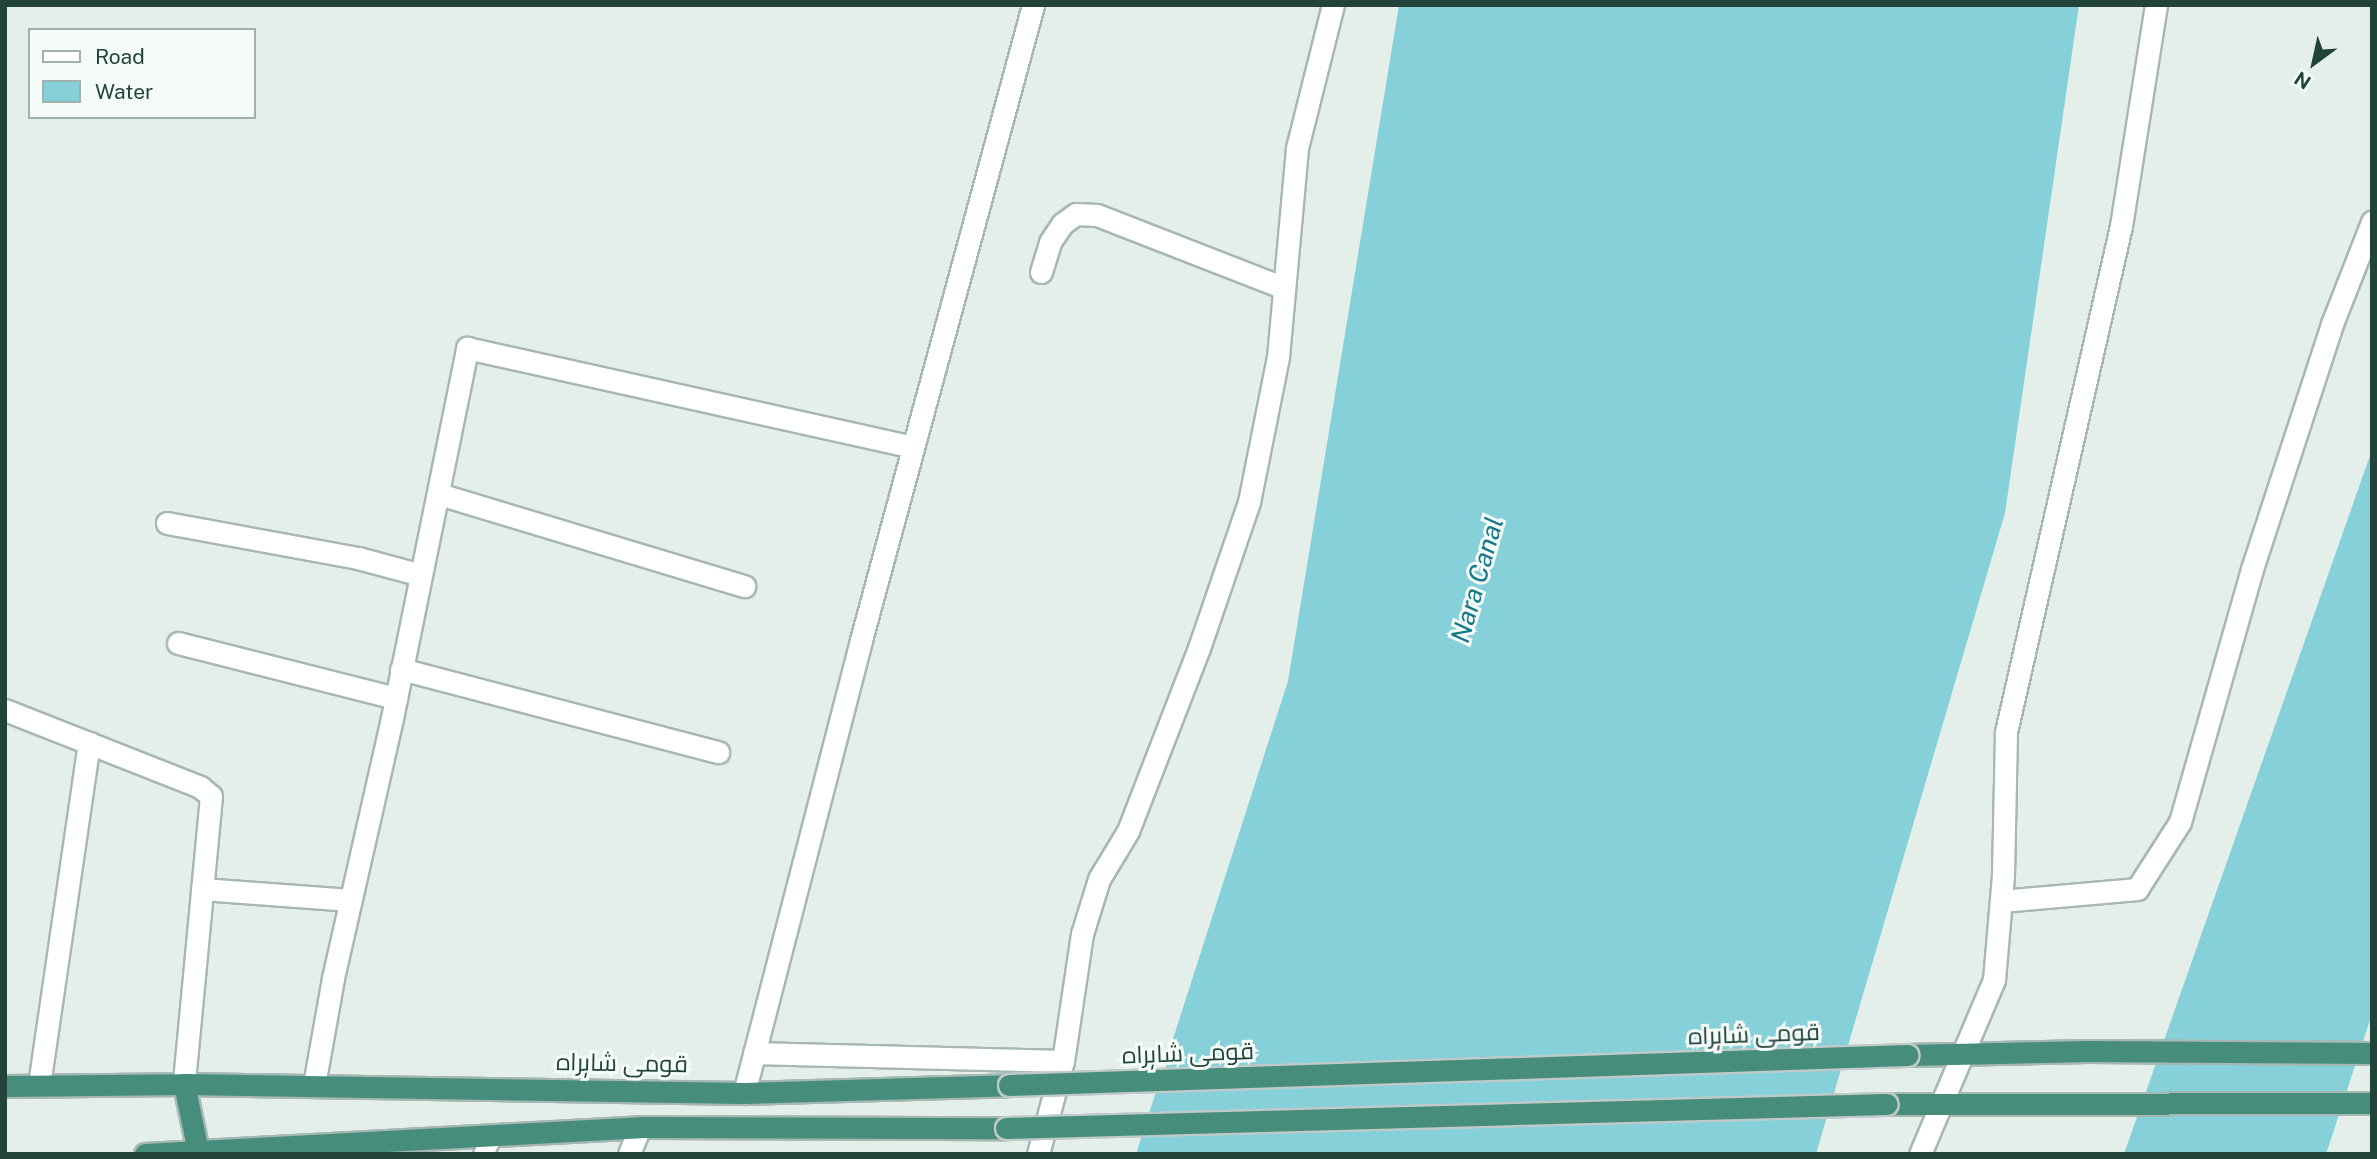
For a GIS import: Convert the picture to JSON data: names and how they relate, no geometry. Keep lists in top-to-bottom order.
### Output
{
  "streets": {
    "highway": ["قومی شاہراہ"]
  },
  "water": ["Nara Canal"],
  "legend": ["Road", "Water"],
  "north": "bottom left"
}
